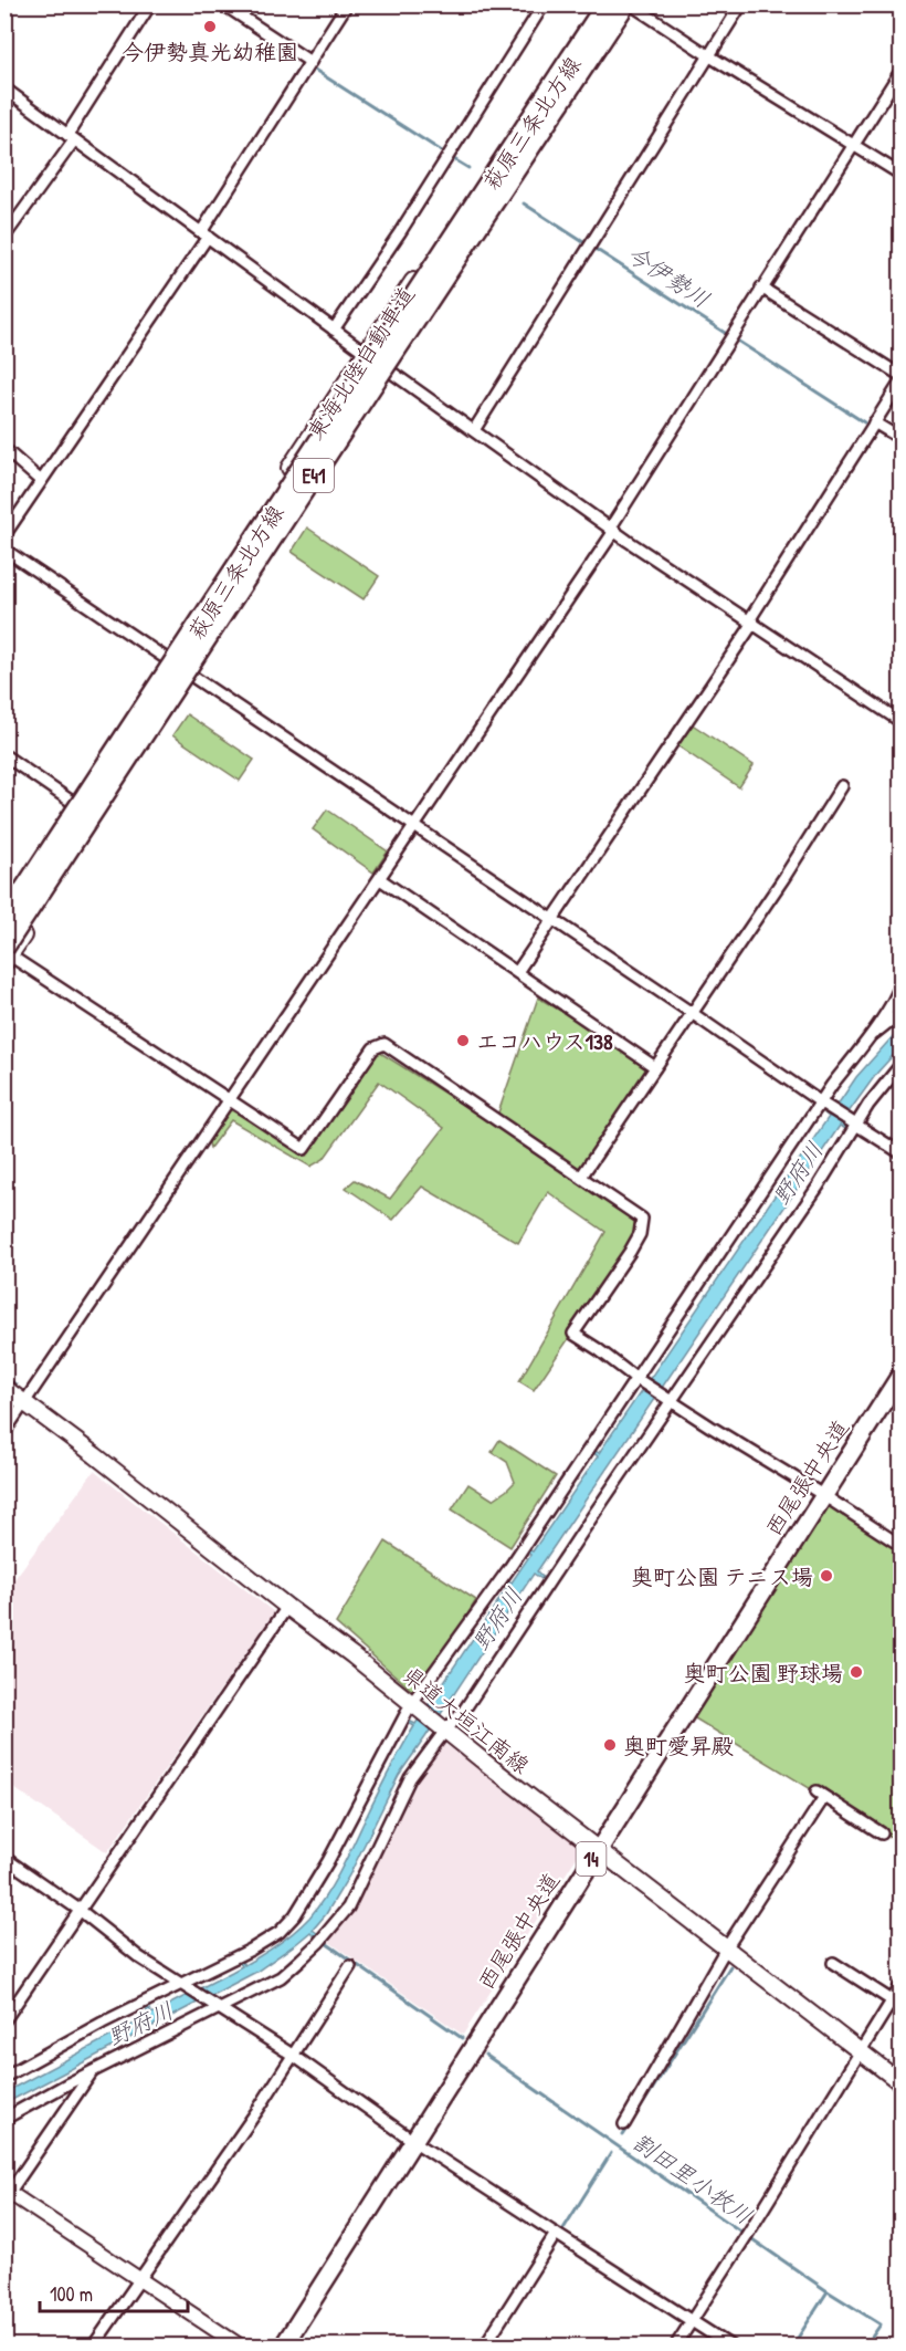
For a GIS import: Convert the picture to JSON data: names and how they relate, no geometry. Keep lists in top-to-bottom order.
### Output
{
  "streets": {
    "highway": ["東海北陸自動車道", "E41"],
    "main road": [
      "萩原三条北方線",
      "西尾張中央道",
      "県道大垣江南線",
      "14"
    ]
  },
  "crossings": [
    ["萩原三条北方線", "東海北陸自動車道"],
    ["西尾張中央道", "県道大垣江南線"]
  ],
  "water": ["今伊勢川", "野府川", "割田里小牧川"],
  "places": [
    "今伊勢真光幼稚園",
    "エコハウス138",
    "奥町公園 テニス場",
    "奥町公園 野球場",
    "奥町愛昇殿"
  ],
  "scale_bar": "100 m"
}
